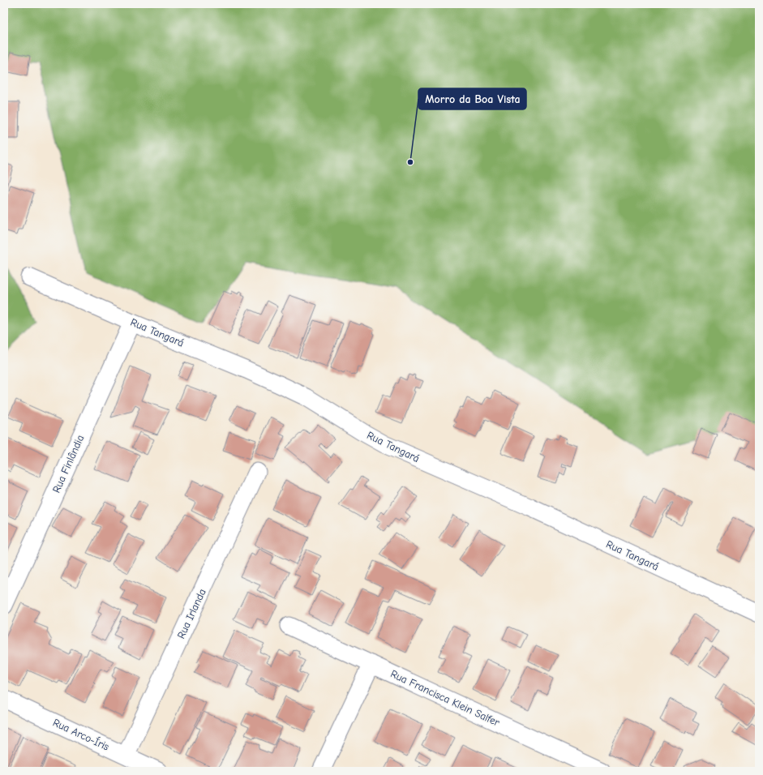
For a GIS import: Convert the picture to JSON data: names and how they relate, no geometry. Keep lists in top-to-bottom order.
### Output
{
  "streets": {
    "street": [
      "Rua Tangará",
      "Rua Finlândia",
      "Rua Irlanda",
      "Rua Francisca Klein Salfer",
      "Rua Arco-Íris"
    ]
  },
  "crossings": [
    ["Rua Tangará", "Rua Finlândia"],
    ["Rua Irlanda", "Rua Arco-Íris"]
  ],
  "places": ["Morro da Boa Vista"]
}
